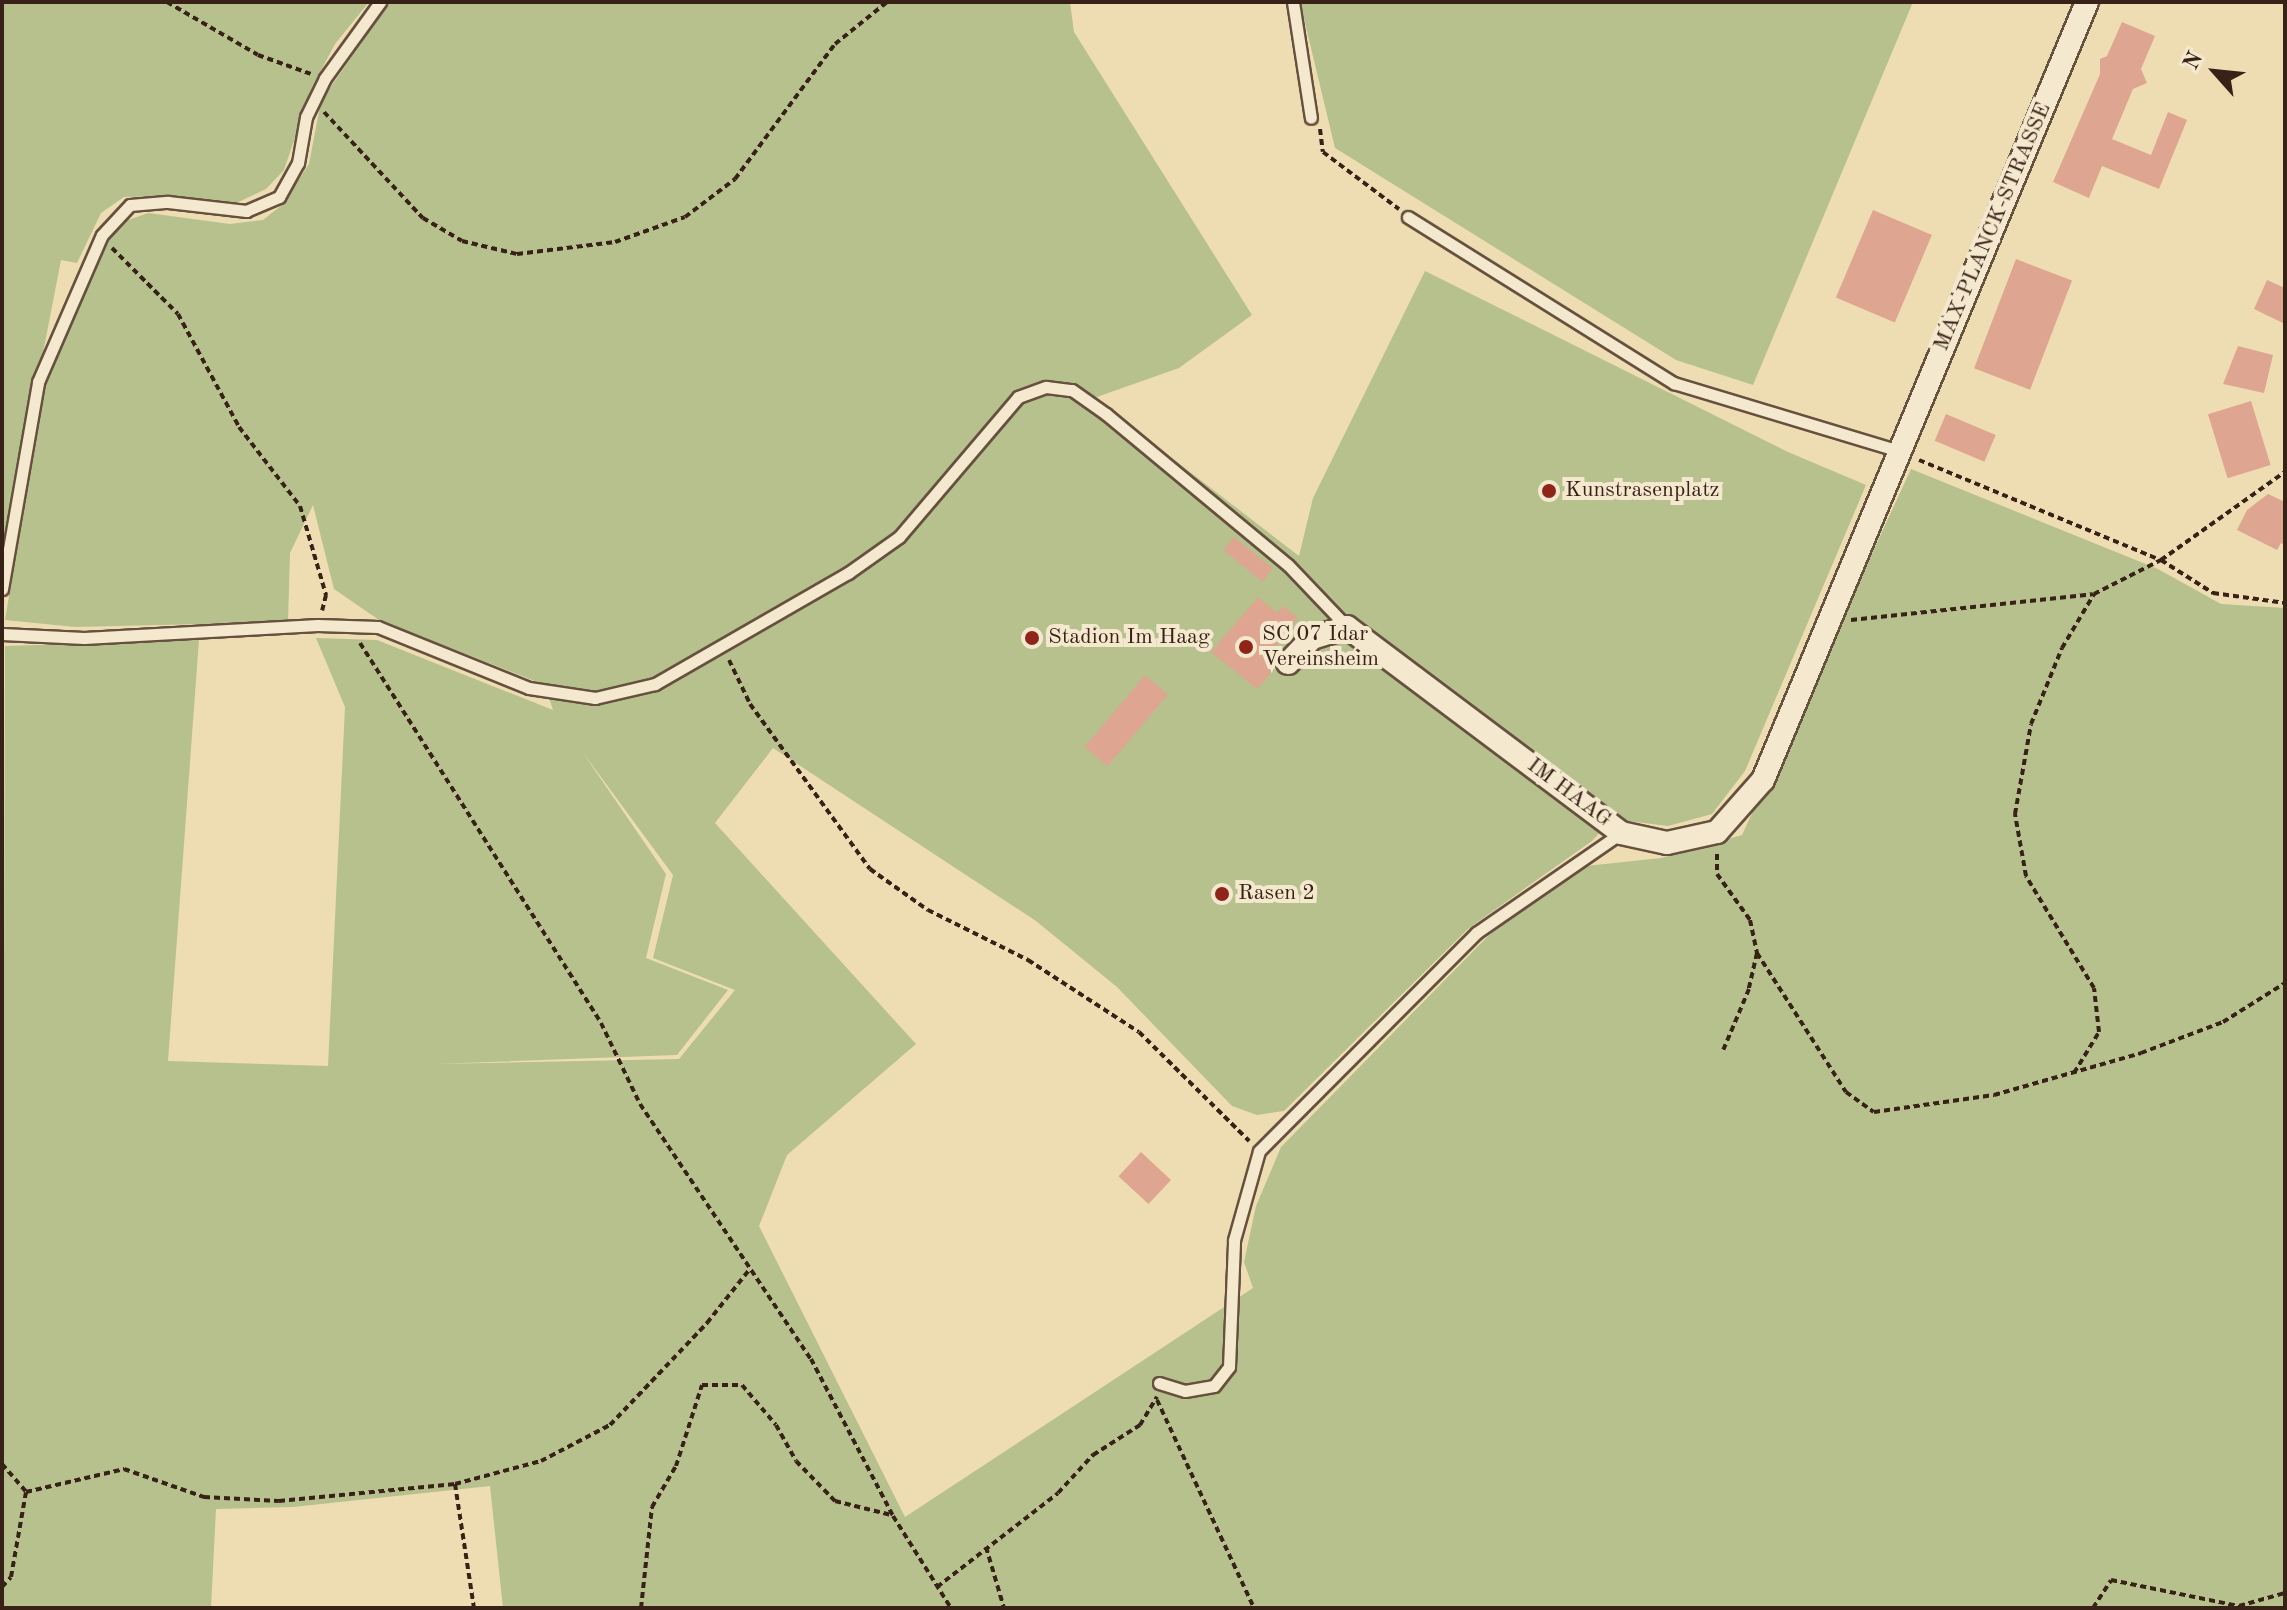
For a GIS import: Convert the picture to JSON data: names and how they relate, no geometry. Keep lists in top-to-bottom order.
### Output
{
  "streets": {
    "street": ["MAX-PLANCK-STRASSE", "IM HAAG"]
  },
  "places": [
    "Kunstrasenplatz",
    "Stadion Im Haag",
    "SC 07 Idar Vereinsheim",
    "Rasen 2"
  ],
  "north": "top left"
}
